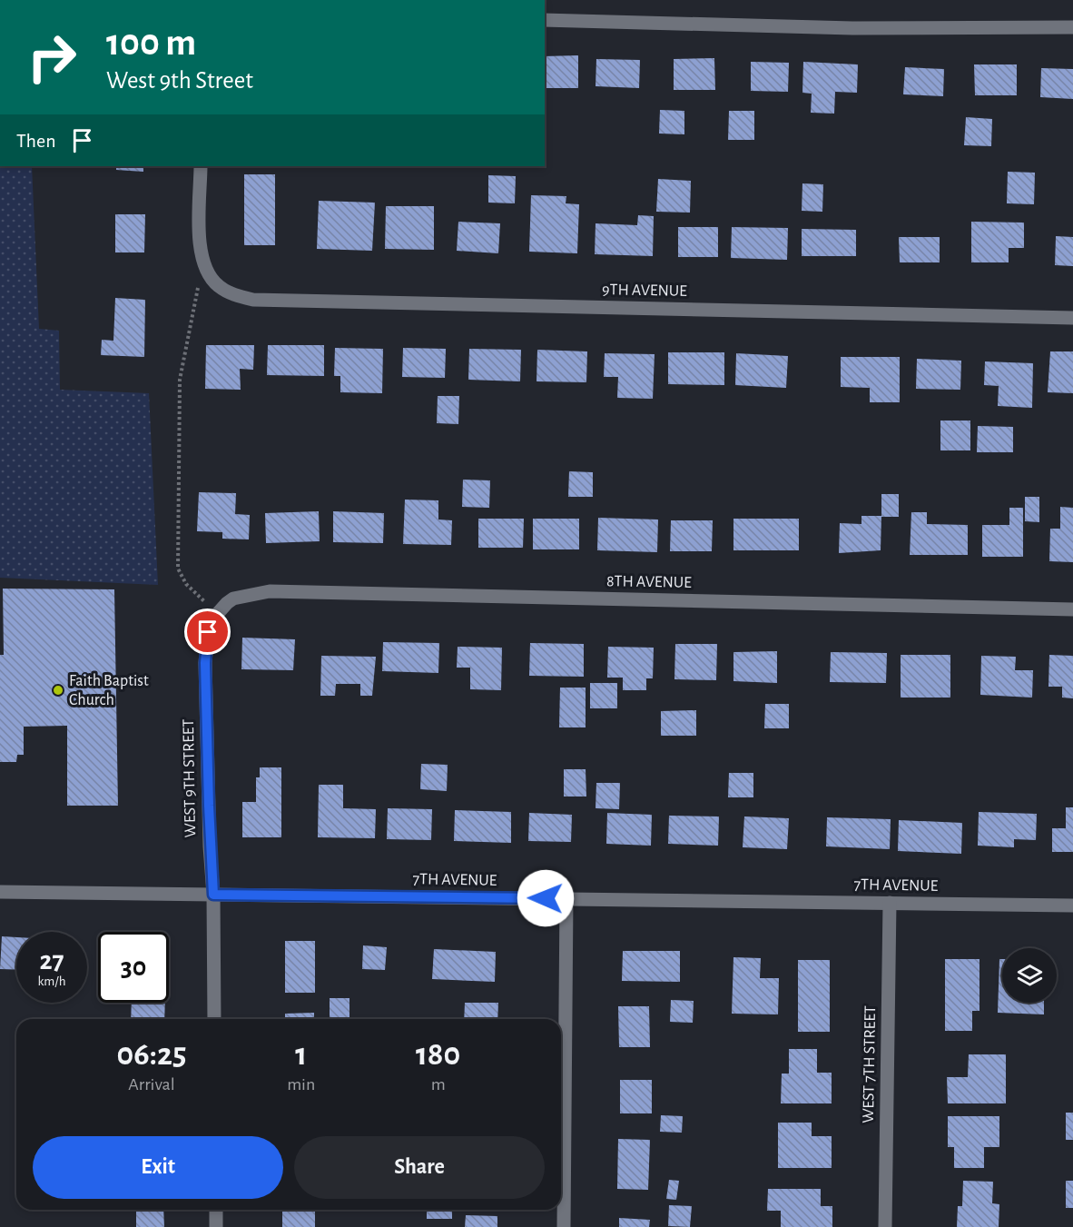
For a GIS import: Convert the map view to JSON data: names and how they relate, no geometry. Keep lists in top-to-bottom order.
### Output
{
  "streets": {
    "street": [
      "9TH AVENUE",
      "8TH AVENUE",
      "WEST 9TH STREET",
      "7TH AVENUE",
      "WEST 7TH STREET"
    ]
  },
  "crossings": [
    ["8TH AVENUE", "WEST 9TH STREET"],
    ["WEST 9TH STREET", "7TH AVENUE"],
    ["7TH AVENUE", "WEST 7TH STREET"]
  ],
  "places": ["Faith Baptist Church"],
  "page": {
    "turn": ["100 m", "West 9th Street"],
    "then": "Then",
    "speed": "27 km/h",
    "limit": "30",
    "eta": [
      "06:25",
      "Arrival",
      "1",
      "min",
      "180",
      "m"
    ],
    "buttons": ["Exit", "Share"]
  }
}
